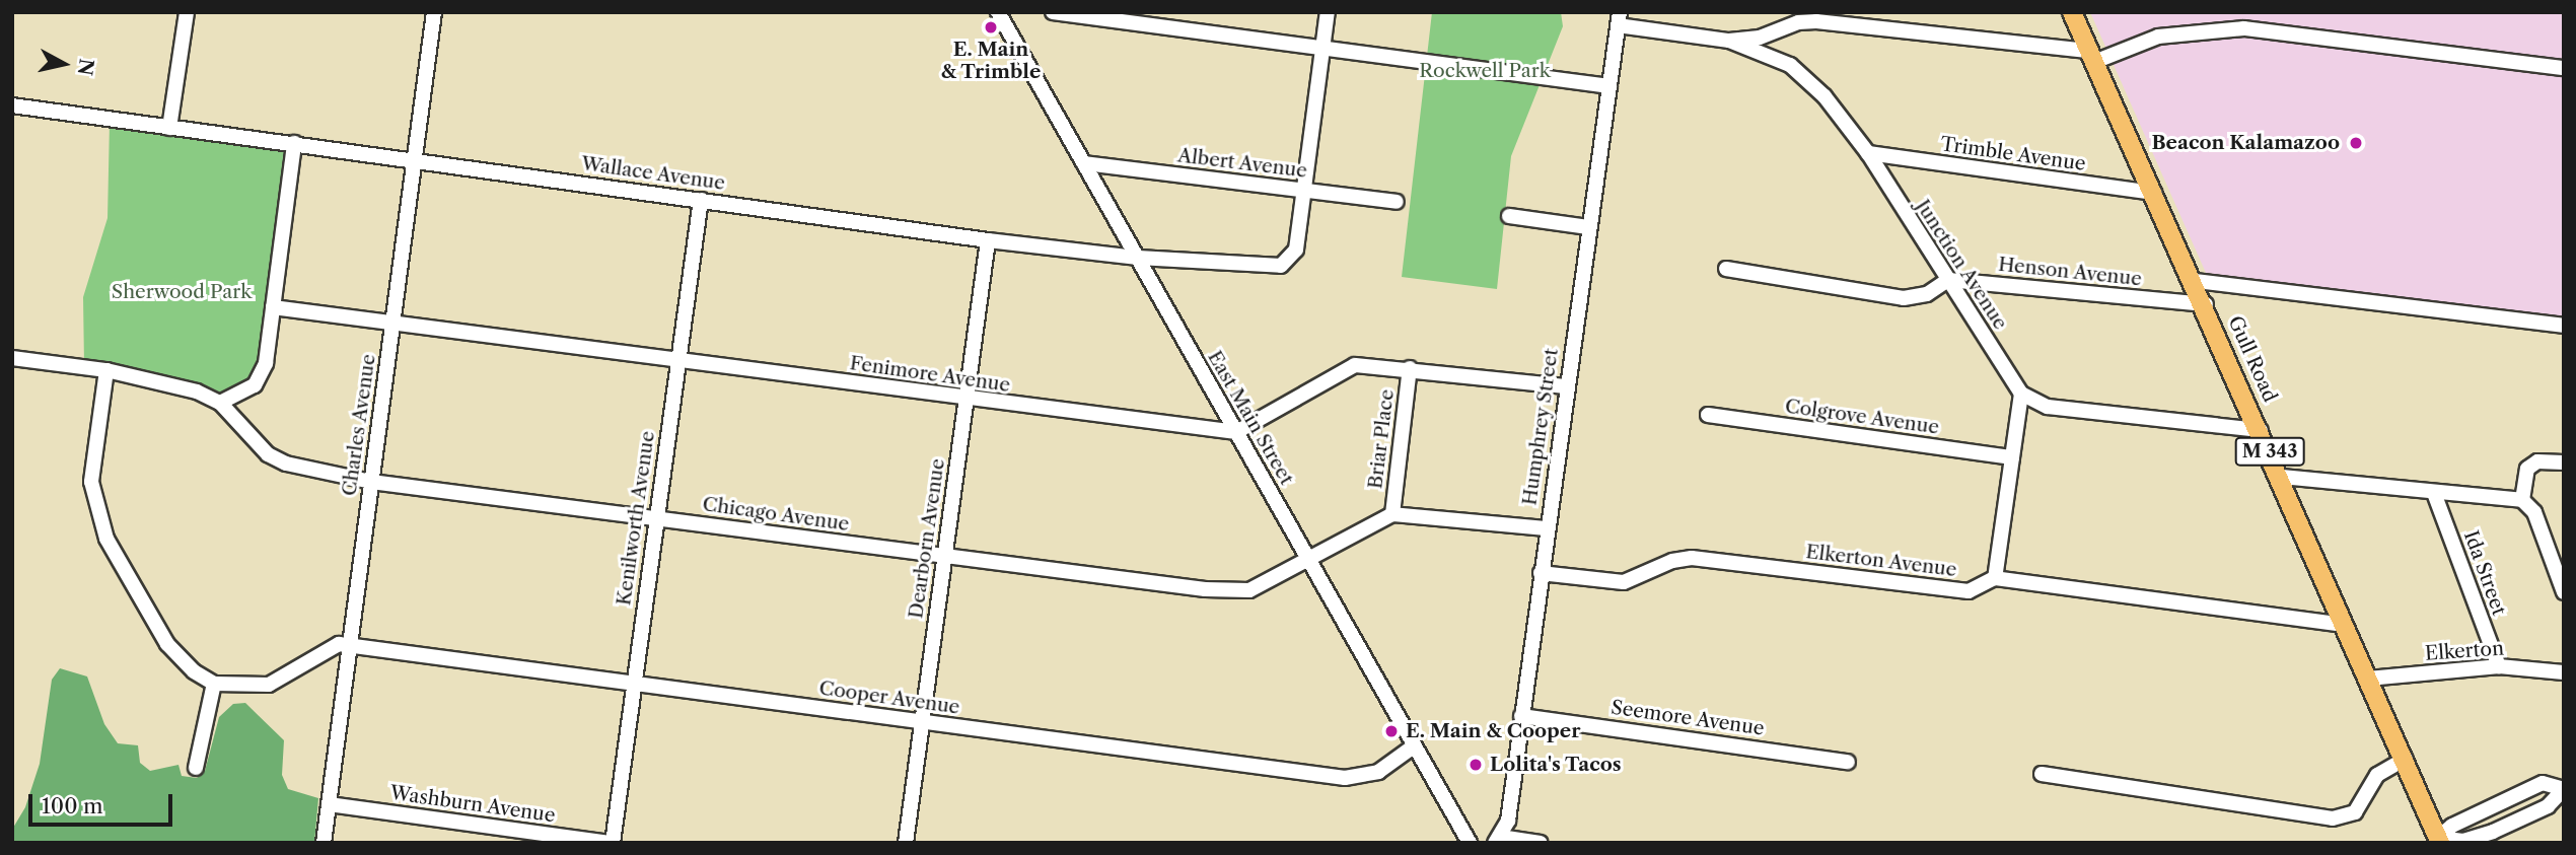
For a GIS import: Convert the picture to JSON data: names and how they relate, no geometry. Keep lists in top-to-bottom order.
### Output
{
  "streets": {
    "main road": ["Gull Road", "M 343"],
    "street": [
      "Trimble Avenue",
      "Albert Avenue",
      "Wallace Avenue",
      "Junction Avenue",
      "Henson Avenue",
      "Fenimore Avenue",
      "Colgrove Avenue",
      "East Main Street",
      "Charles Avenue",
      "Humphrey Street",
      "Briar Place",
      "Chicago Avenue",
      "Kenilworth Avenue",
      "Dearborn Avenue",
      "Elkerton Avenue",
      "Ida Street",
      "Elkerton",
      "Cooper Avenue",
      "Seemore Avenue",
      "Washburn Avenue"
    ]
  },
  "crossings": [
    ["Trimble Avenue", "Junction Avenue"],
    ["Trimble Avenue", "Gull Road"],
    ["Albert Avenue", "Wallace Avenue"],
    ["Albert Avenue", "East Main Street"],
    ["Wallace Avenue", "East Main Street"],
    ["Wallace Avenue", "Charles Avenue"],
    ["Wallace Avenue", "Kenilworth Avenue"],
    ["Wallace Avenue", "Dearborn Avenue"],
    ["Junction Avenue", "Henson Avenue"],
    ["Henson Avenue", "Gull Road"],
    ["Gull Road", "Elkerton Avenue"],
    ["Gull Road", "Elkerton"],
    ["Fenimore Avenue", "East Main Street"],
    ["Fenimore Avenue", "Charles Avenue"],
    ["Fenimore Avenue", "Kenilworth Avenue"],
    ["Fenimore Avenue", "Dearborn Avenue"],
    ["East Main Street", "Chicago Avenue"],
    ["East Main Street", "Cooper Avenue"],
    ["Charles Avenue", "Chicago Avenue"],
    ["Charles Avenue", "Cooper Avenue"],
    ["Charles Avenue", "Washburn Avenue"],
    ["Humphrey Street", "Elkerton Avenue"],
    ["Humphrey Street", "Seemore Avenue"],
    ["Briar Place", "Chicago Avenue"],
    ["Chicago Avenue", "Kenilworth Avenue"],
    ["Chicago Avenue", "Dearborn Avenue"],
    ["Kenilworth Avenue", "Cooper Avenue"],
    ["Kenilworth Avenue", "Washburn Avenue"],
    ["Dearborn Avenue", "Cooper Avenue"],
    ["Ida Street", "Elkerton"]
  ],
  "parks": ["Rockwell Park", "Sherwood Park"],
  "places": [
    "E. Main & Trimble",
    "Beacon Kalamazoo",
    "E. Main & Cooper",
    "Lolita's Tacos"
  ],
  "scale_bar": "100 m",
  "north": "right"
}
